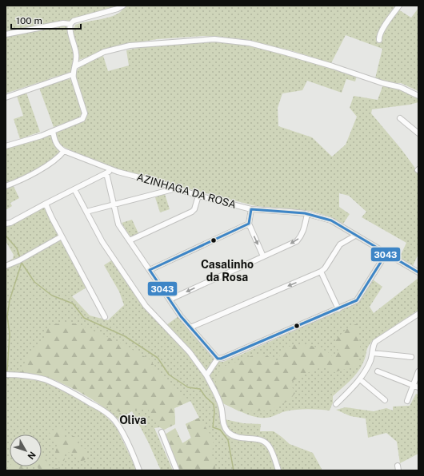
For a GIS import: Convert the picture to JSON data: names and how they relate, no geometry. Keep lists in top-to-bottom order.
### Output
{
  "streets": {
    "street": ["AZINHAGA DA ROSA"]
  },
  "districts": ["Casalinho da Rosa", "Oliva"],
  "lines": ["transit line 3043"],
  "scale_bar": "100 m",
  "north": "bottom right"
}
